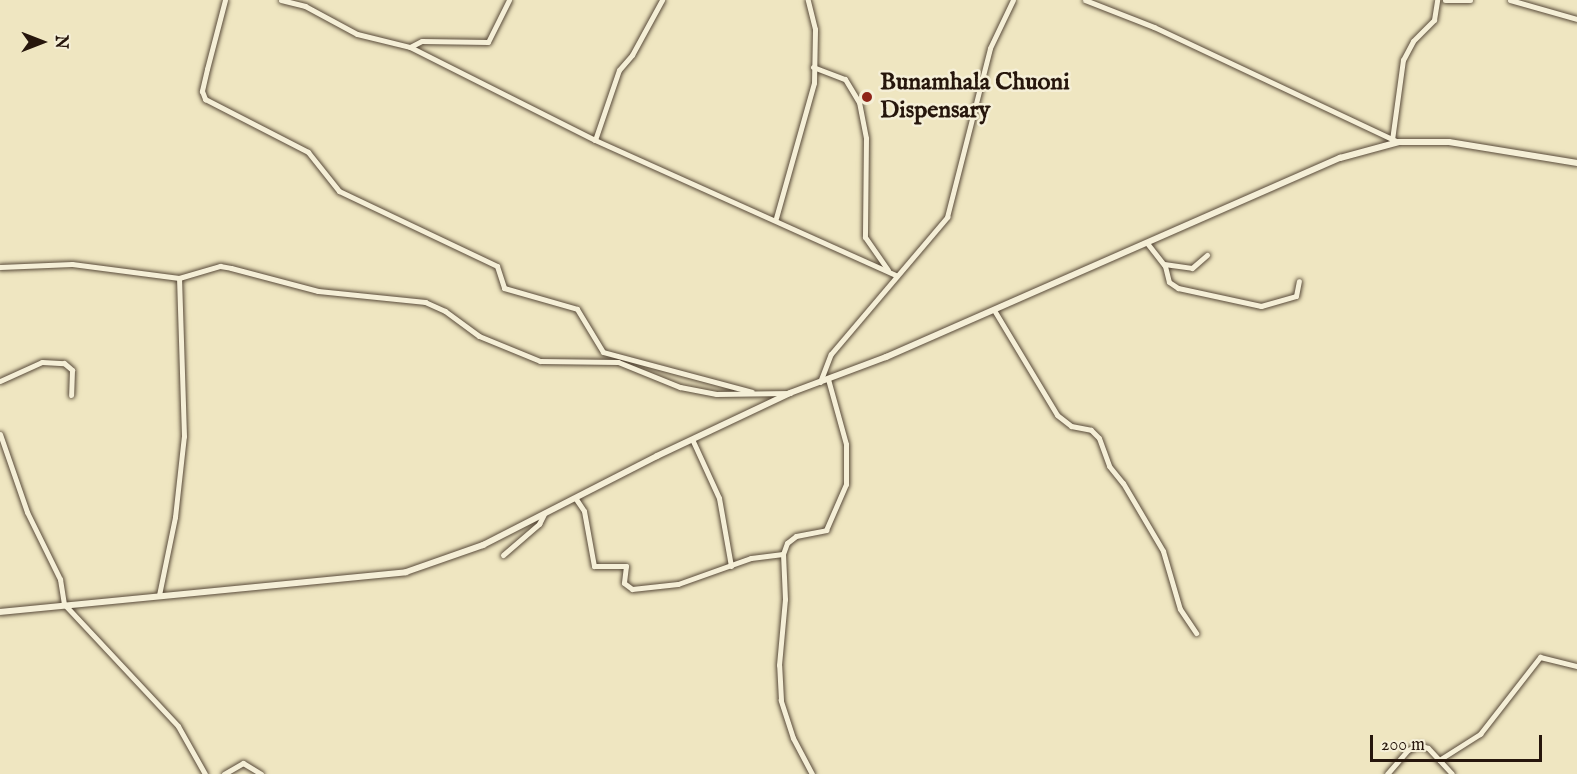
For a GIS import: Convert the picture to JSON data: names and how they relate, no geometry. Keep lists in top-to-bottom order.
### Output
{
  "places": ["Bunamhala Chuoni Dispensary"],
  "scale_bar": "200 m",
  "north": "right"
}
